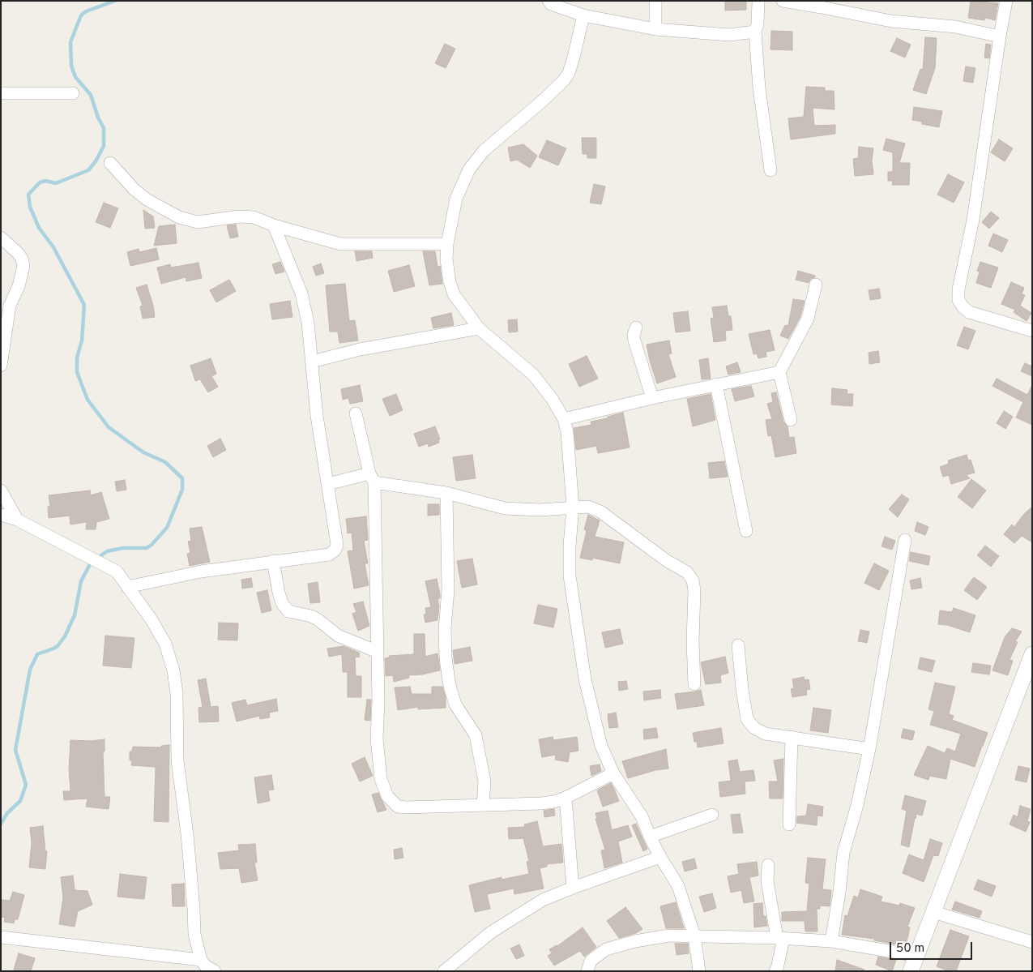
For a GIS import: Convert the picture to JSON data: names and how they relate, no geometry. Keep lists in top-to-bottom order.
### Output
{
  "scale_bar": "50 m"
}
